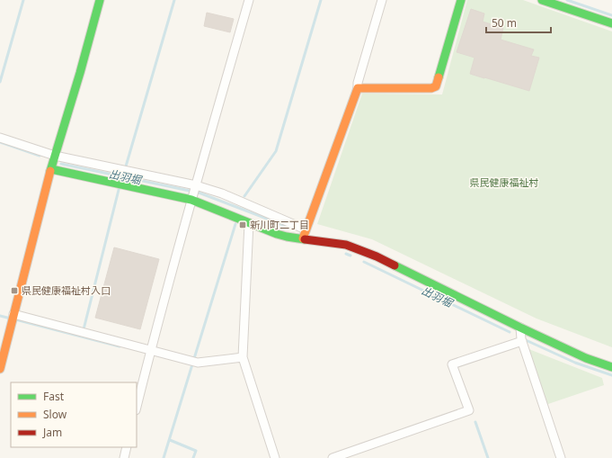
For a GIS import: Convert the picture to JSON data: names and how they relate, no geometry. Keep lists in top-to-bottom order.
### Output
{
  "water": ["出羽堀"],
  "parks": ["県民健康福祉村"],
  "places": {
    "transit": ["新川町二丁目", "県民健康福祉村入口"]
  },
  "legend": ["Fast", "Slow", "Jam"],
  "scale_bar": "50 m"
}
